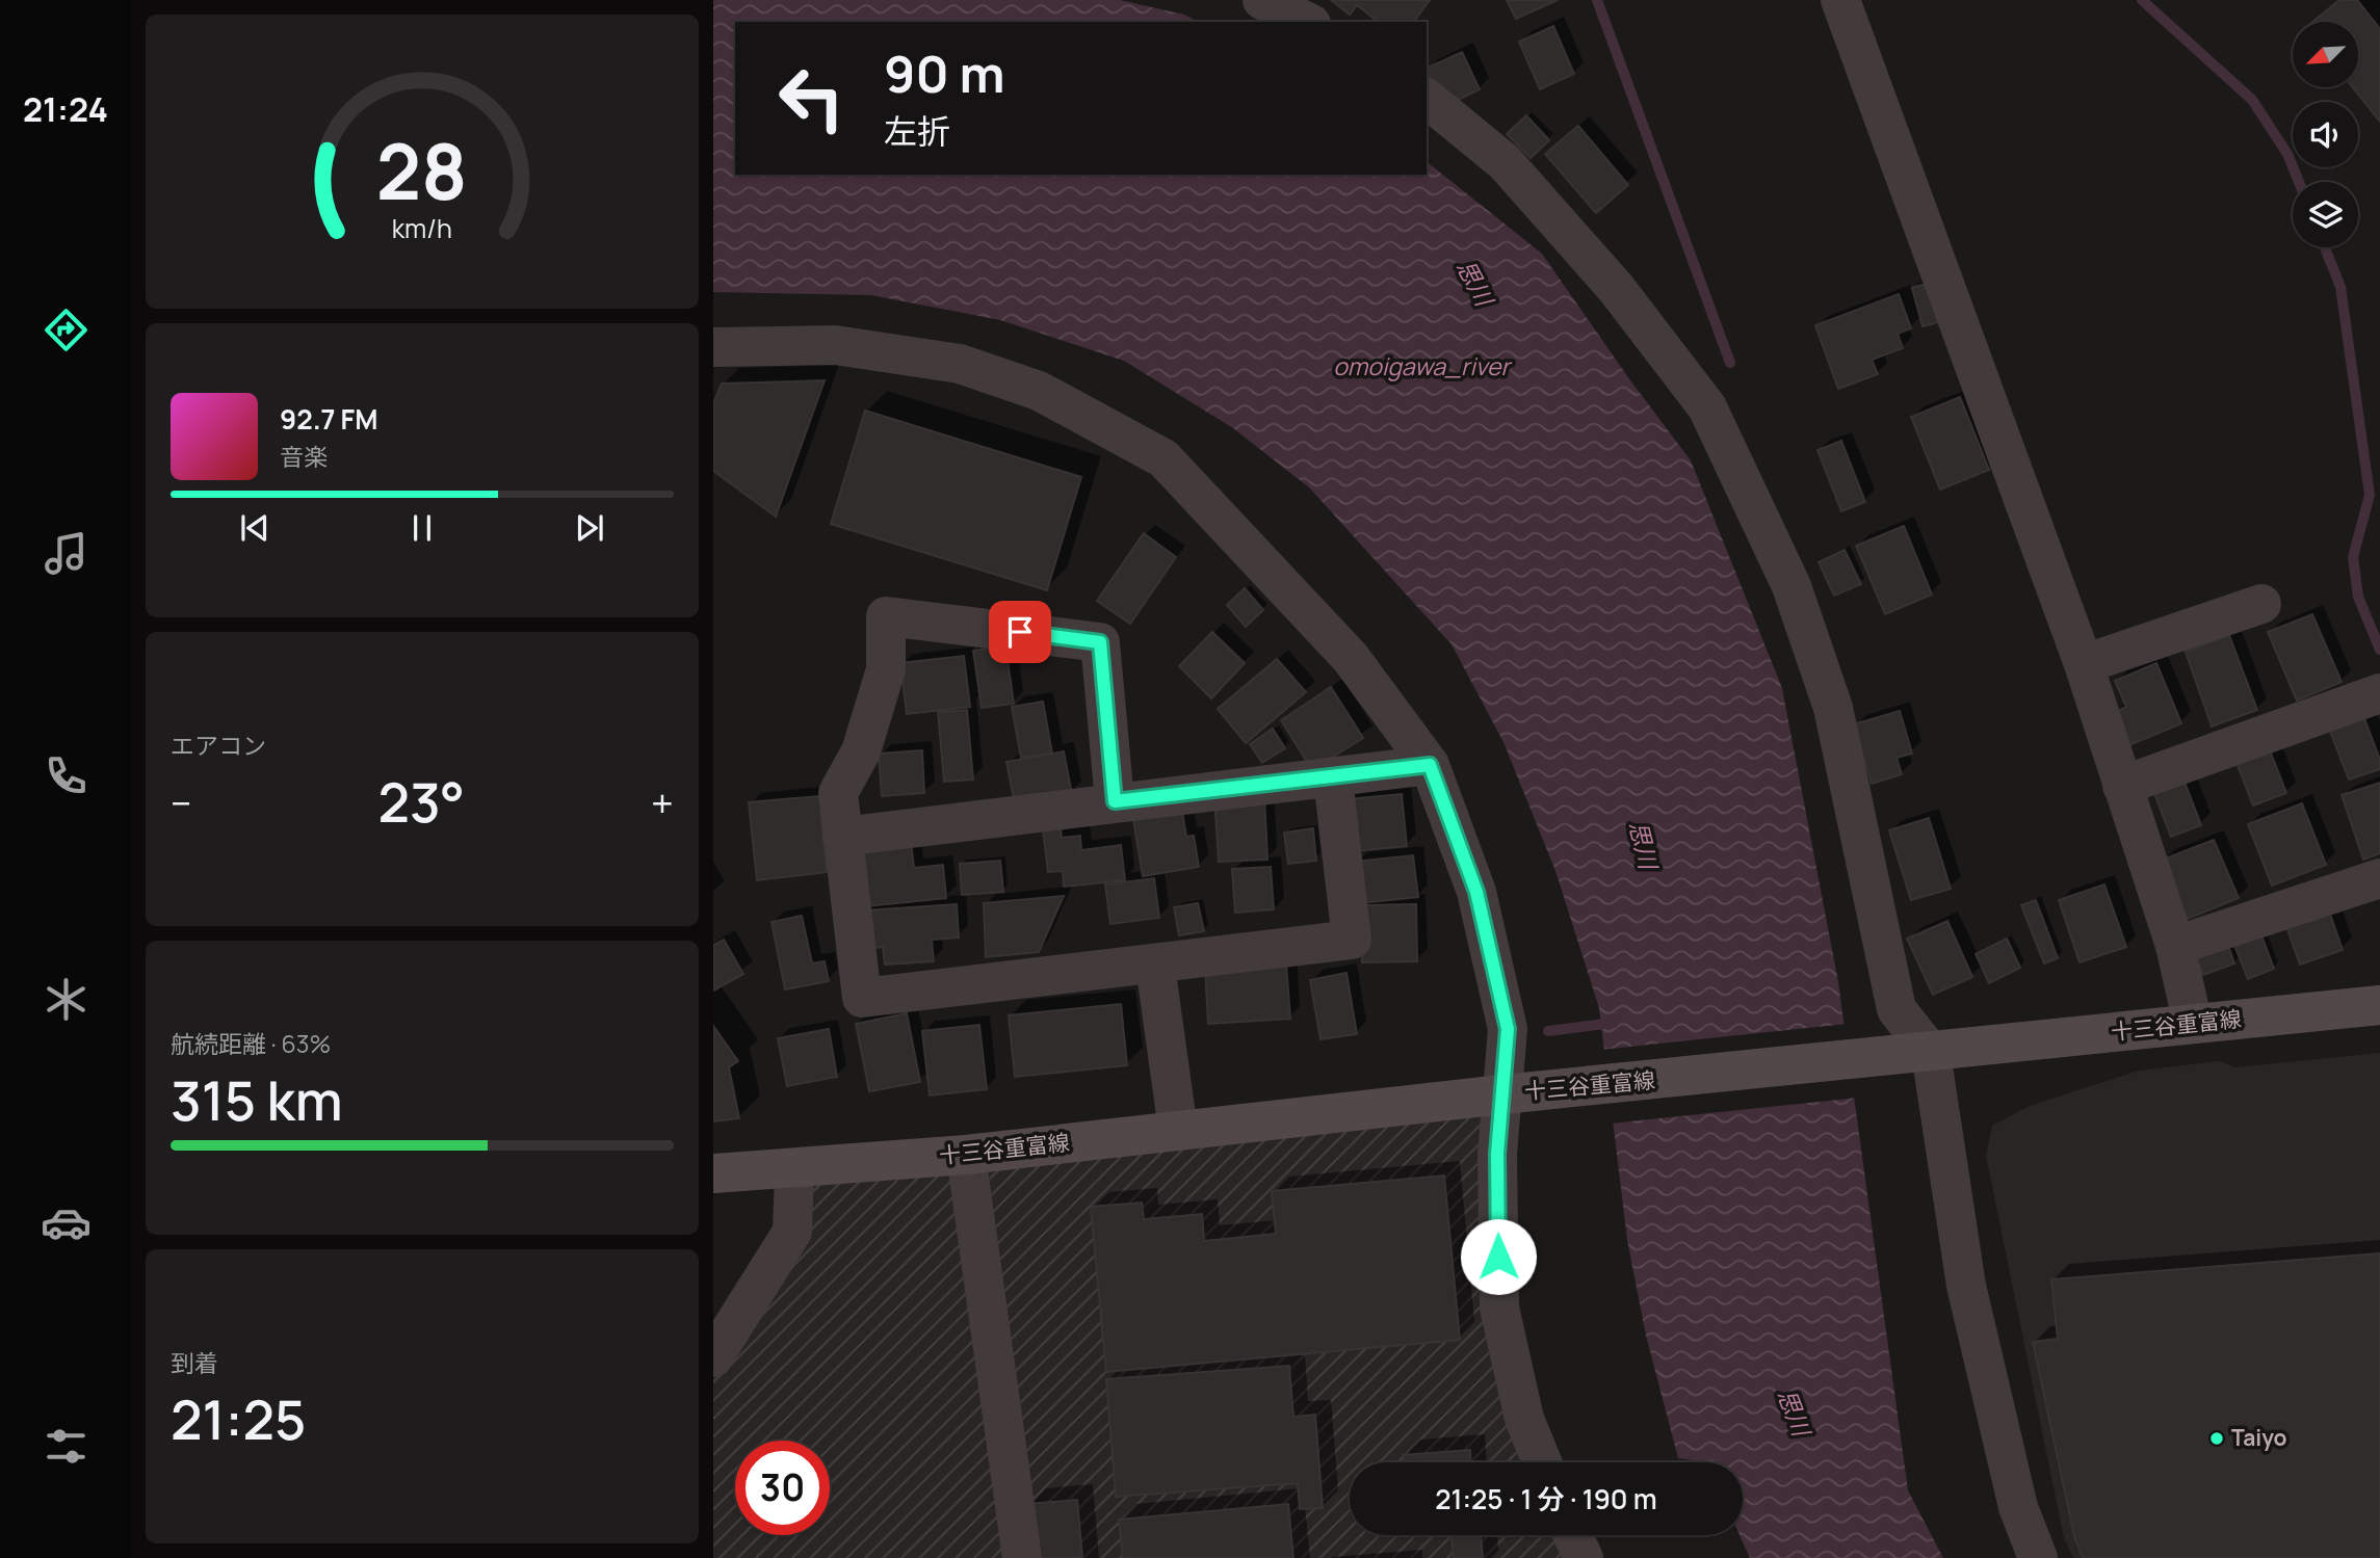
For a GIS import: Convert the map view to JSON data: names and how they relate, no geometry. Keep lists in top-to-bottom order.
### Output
{
  "streets": {
    "main road": ["十三谷重富線"]
  },
  "water": ["思川", "omoigawa_river"],
  "places": ["Taiyo"],
  "north": "bottom left",
  "page": {
    "tabs": "21:24",
    "turn": ["90 m", "左折"],
    "song": ["92.7 FM", "音楽"],
    "tile": [
      "エアコン",
      ["航続距離 · 63%", "315 km"],
      ["到着", "21:25"]
    ],
    "heat": ["−", "23°", "+"],
    "limit": "30",
    "trip": "21:25 · 1 分 · 190 m",
    "gauge": ["28", "km/h"]
  }
}
